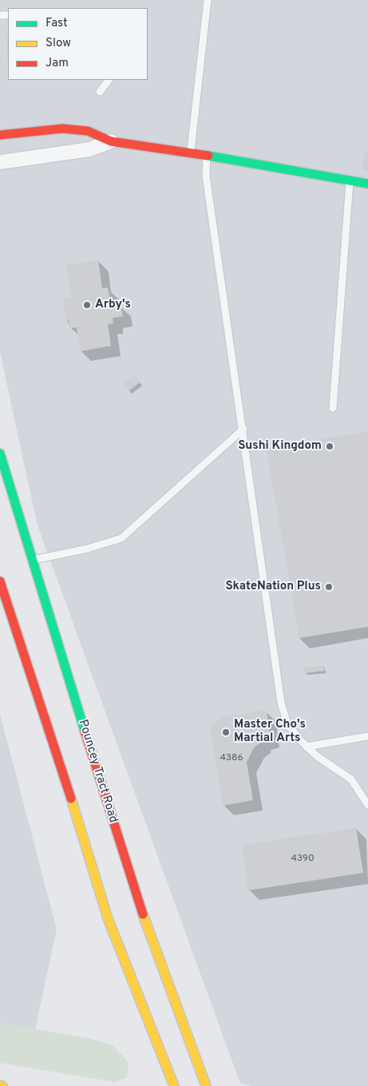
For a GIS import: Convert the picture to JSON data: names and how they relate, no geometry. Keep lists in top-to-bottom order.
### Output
{
  "streets": {
    "main road": ["Pouncey Tract Road"]
  },
  "places": [
    "Arby's",
    "Sushi Kingdom",
    "SkateNation Plus",
    "Master Cho's Martial Arts"
  ],
  "house_numbers": ["4386", "4390"],
  "legend": ["Fast", "Slow", "Jam"]
}
